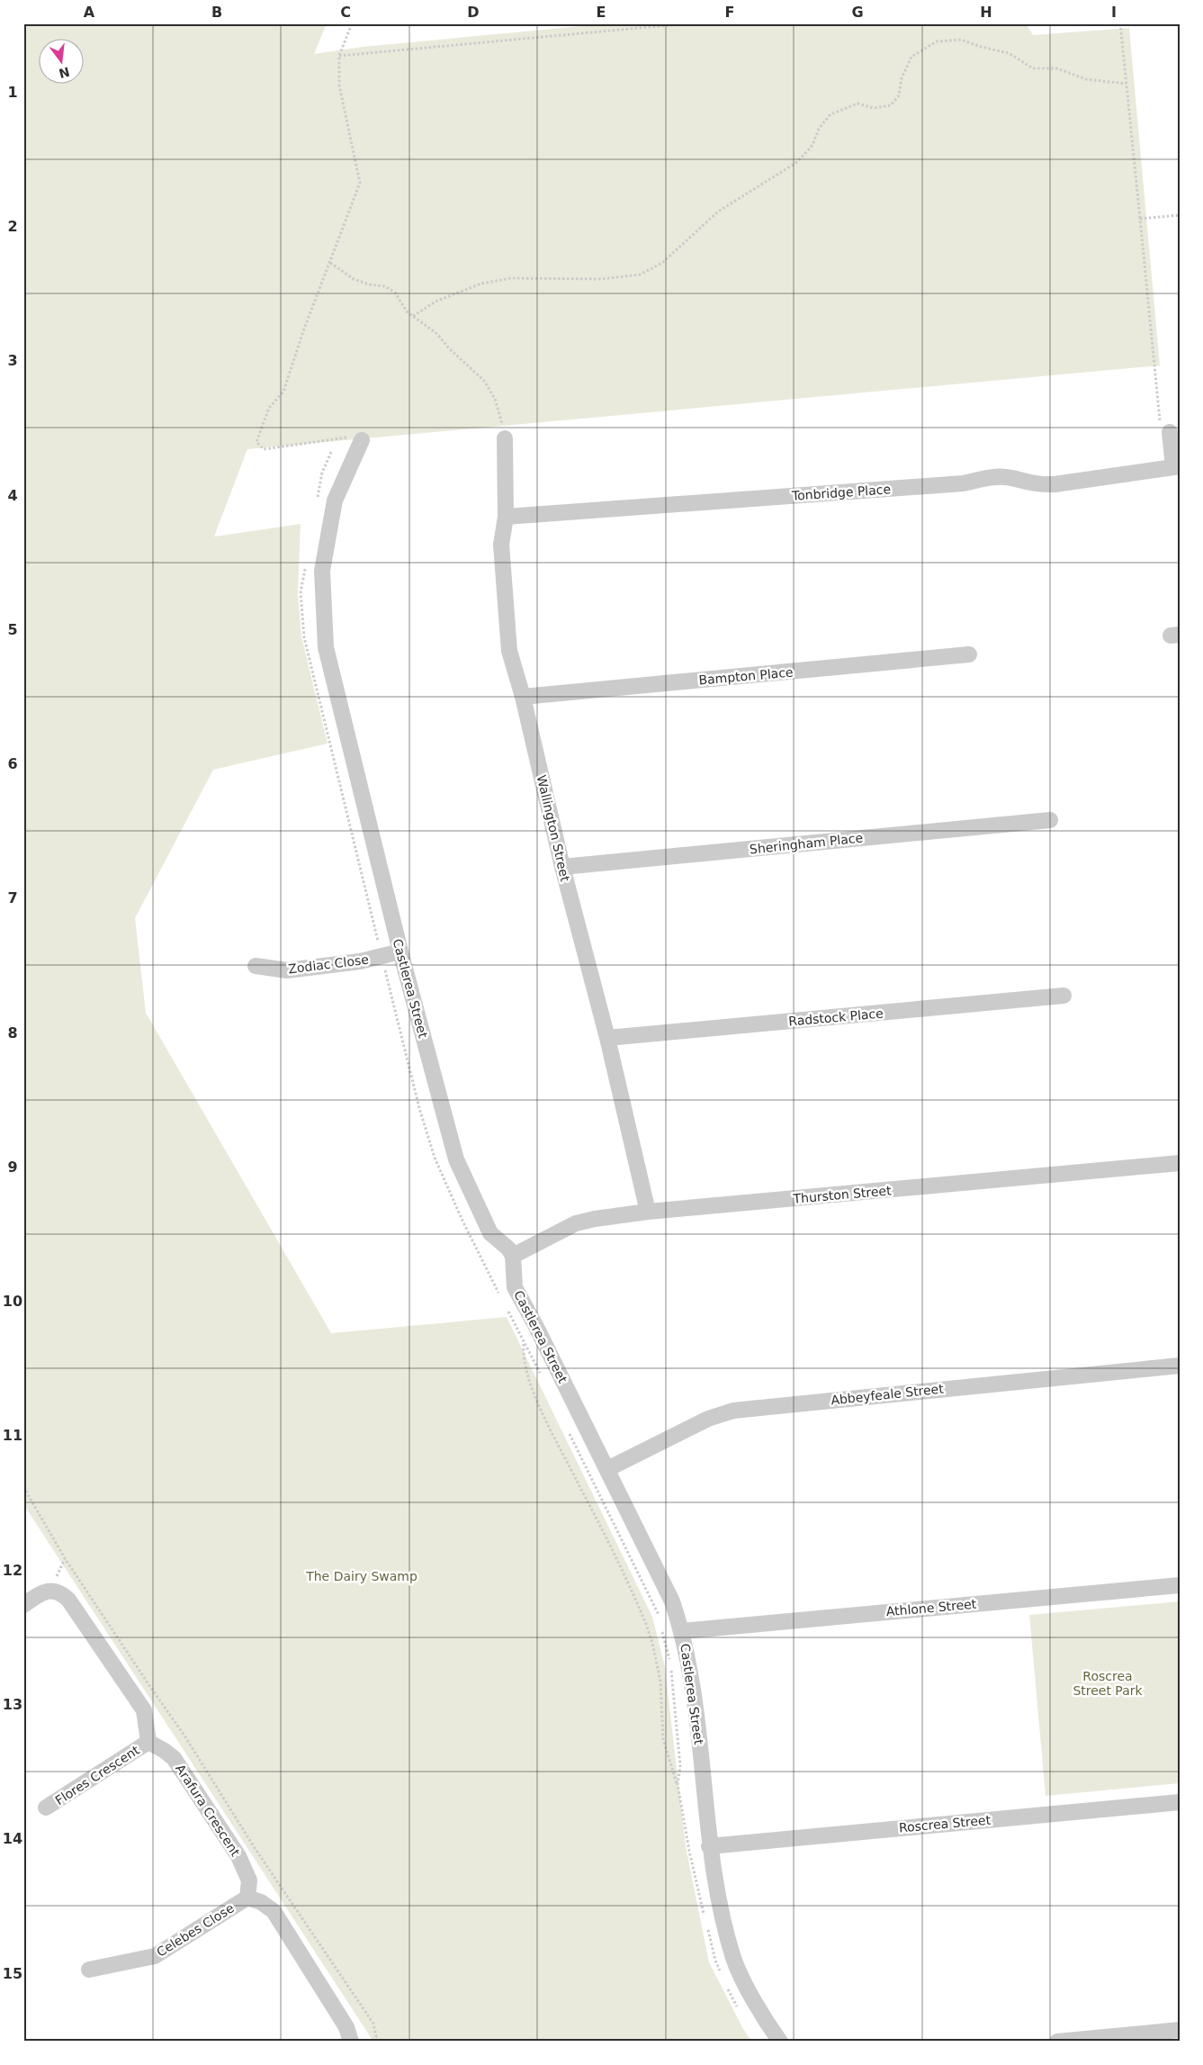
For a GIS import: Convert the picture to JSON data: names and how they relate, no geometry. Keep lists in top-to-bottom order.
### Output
{
  "streets": {
    "street": [
      "Tonbridge Place",
      "Bampton Place",
      "Wallington Street",
      "Sheringham Place",
      "Zodiac Close",
      "Castlerea Street",
      "Radstock Place",
      "Thurston Street",
      "Abbeyfeale Street",
      "Athlone Street",
      "Flores Crescent",
      "Arafura Crescent",
      "Roscrea Street",
      "Celebes Close"
    ]
  },
  "crossings": [
    ["Tonbridge Place", "Wallington Street"],
    ["Bampton Place", "Wallington Street"],
    ["Wallington Street", "Sheringham Place"],
    ["Wallington Street", "Radstock Place"],
    ["Wallington Street", "Thurston Street"],
    ["Zodiac Close", "Castlerea Street"],
    ["Castlerea Street", "Thurston Street"],
    ["Castlerea Street", "Abbeyfeale Street"],
    ["Castlerea Street", "Athlone Street"],
    ["Castlerea Street", "Roscrea Street"],
    ["Flores Crescent", "Arafura Crescent"],
    ["Arafura Crescent", "Celebes Close"]
  ],
  "parks": ["The Dairy Swamp", "Roscrea Street Park"],
  "north": "bottom",
  "grid": {
    "columns": [
      "A",
      "B",
      "C",
      "D",
      "E",
      "F",
      "G",
      "H",
      "I"
    ],
    "rows": [
      "1",
      "2",
      "3",
      "4",
      "5",
      "6",
      "7",
      "8",
      "9",
      "10",
      "11",
      "12",
      "13",
      "14",
      "15"
    ]
  }
}
